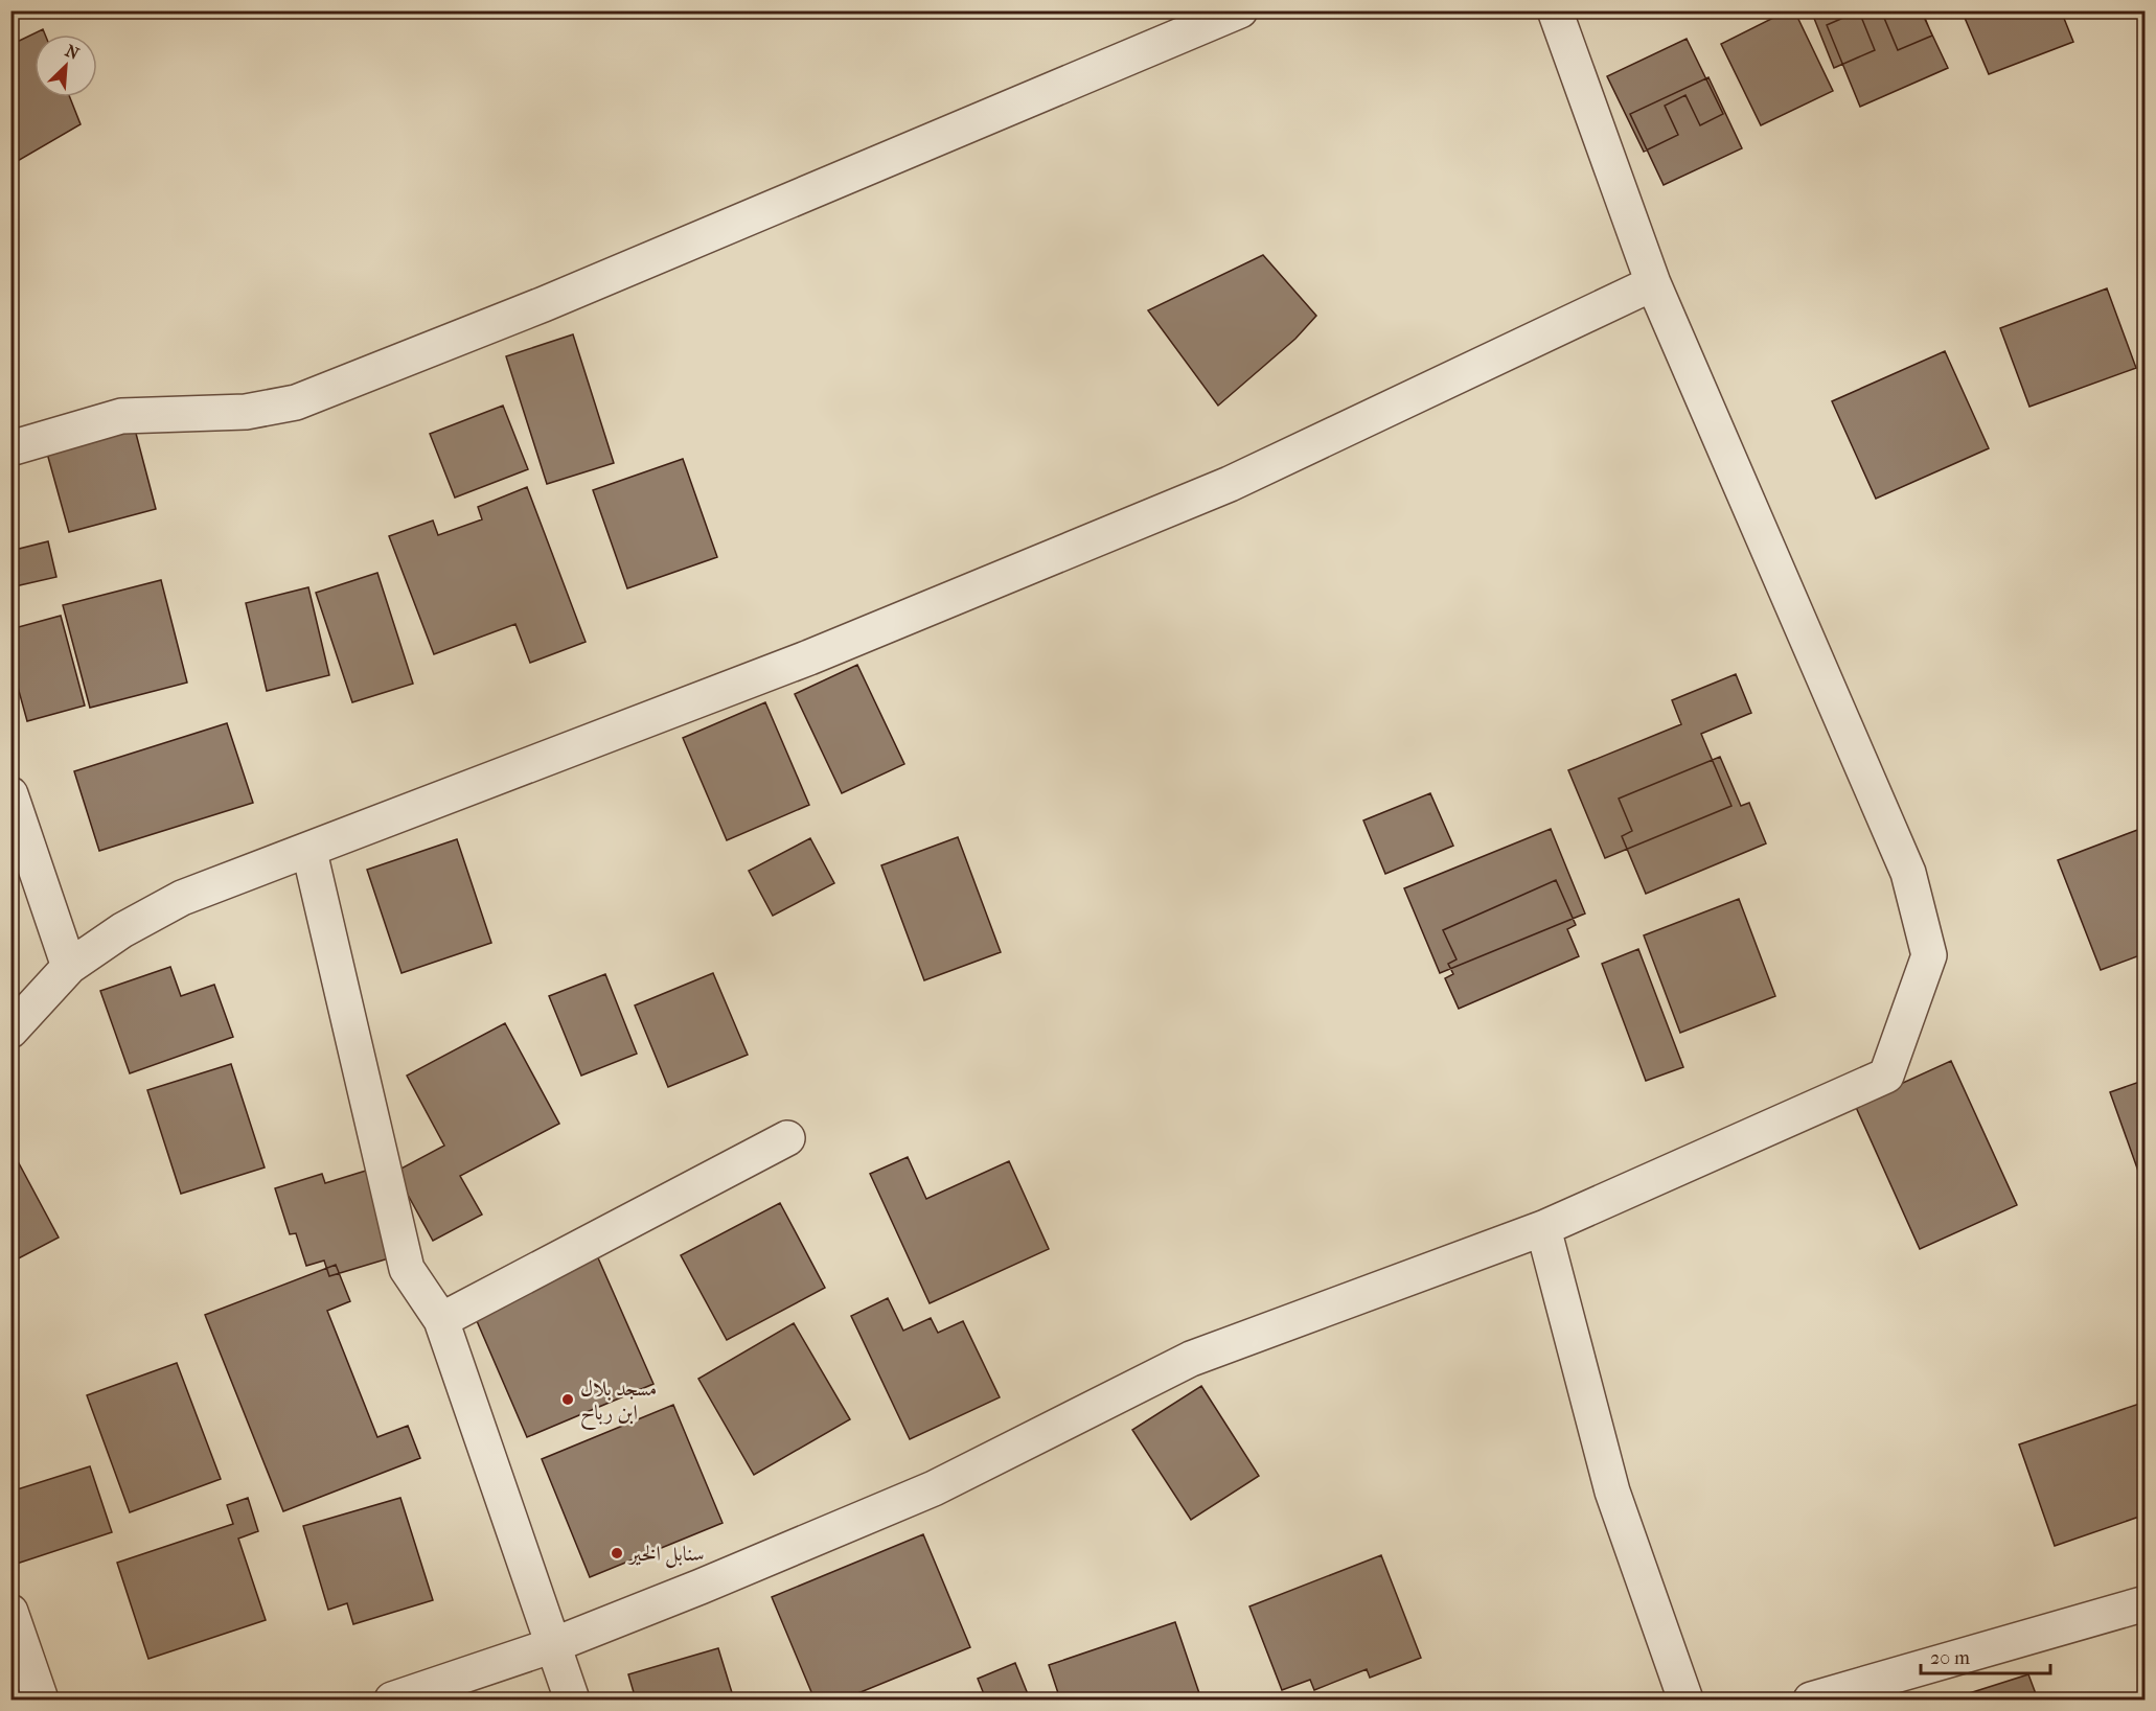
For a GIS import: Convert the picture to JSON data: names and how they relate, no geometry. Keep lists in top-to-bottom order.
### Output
{
  "places": ["مسجد بلال ابن رباح", "سنابل الخير"],
  "scale_bar": "20 m",
  "north": "top right"
}
